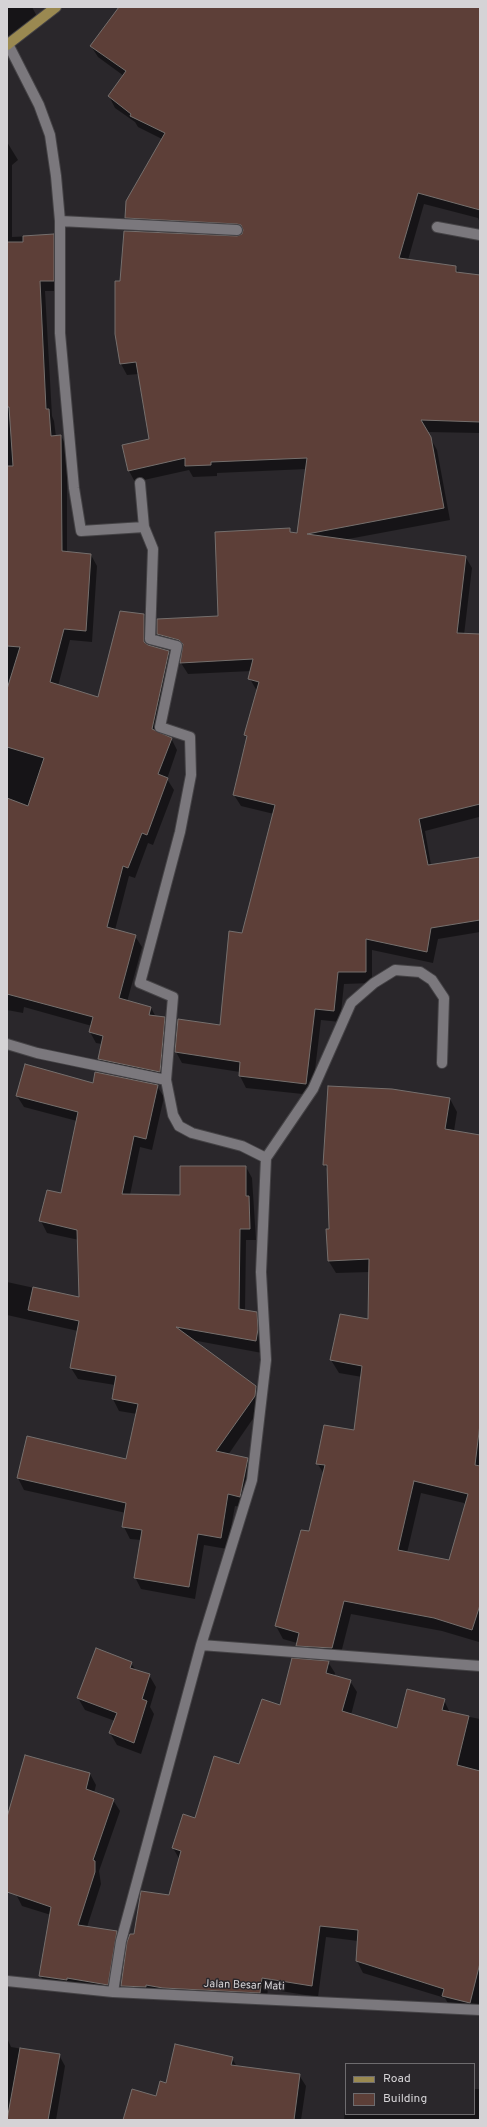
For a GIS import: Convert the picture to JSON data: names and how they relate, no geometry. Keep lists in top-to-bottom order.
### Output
{
  "streets": {
    "street": ["Jalan Besar Mati"]
  },
  "legend": ["Road", "Building"]
}
